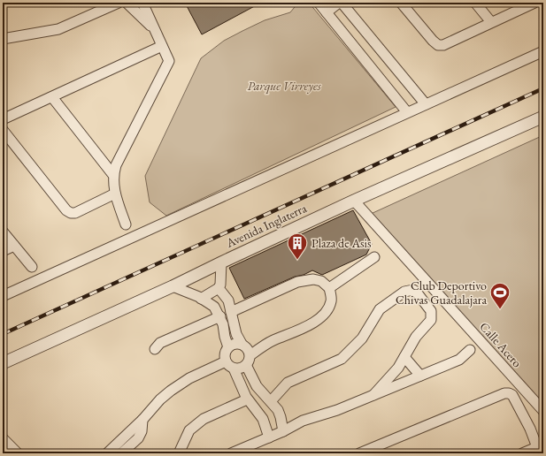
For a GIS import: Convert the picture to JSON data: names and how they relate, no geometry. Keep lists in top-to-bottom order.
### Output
{
  "streets": {
    "street": ["Avenida Inglaterra", "Calle Acero"]
  },
  "crossings": [
    ["Avenida Inglaterra", "Calle Acero"]
  ],
  "parks": ["Parque Virreyes"],
  "places": {
    "building": ["Plaza de Asis"],
    "sports": ["Club Deportivo Chivas Guadalajara"]
  }
}
